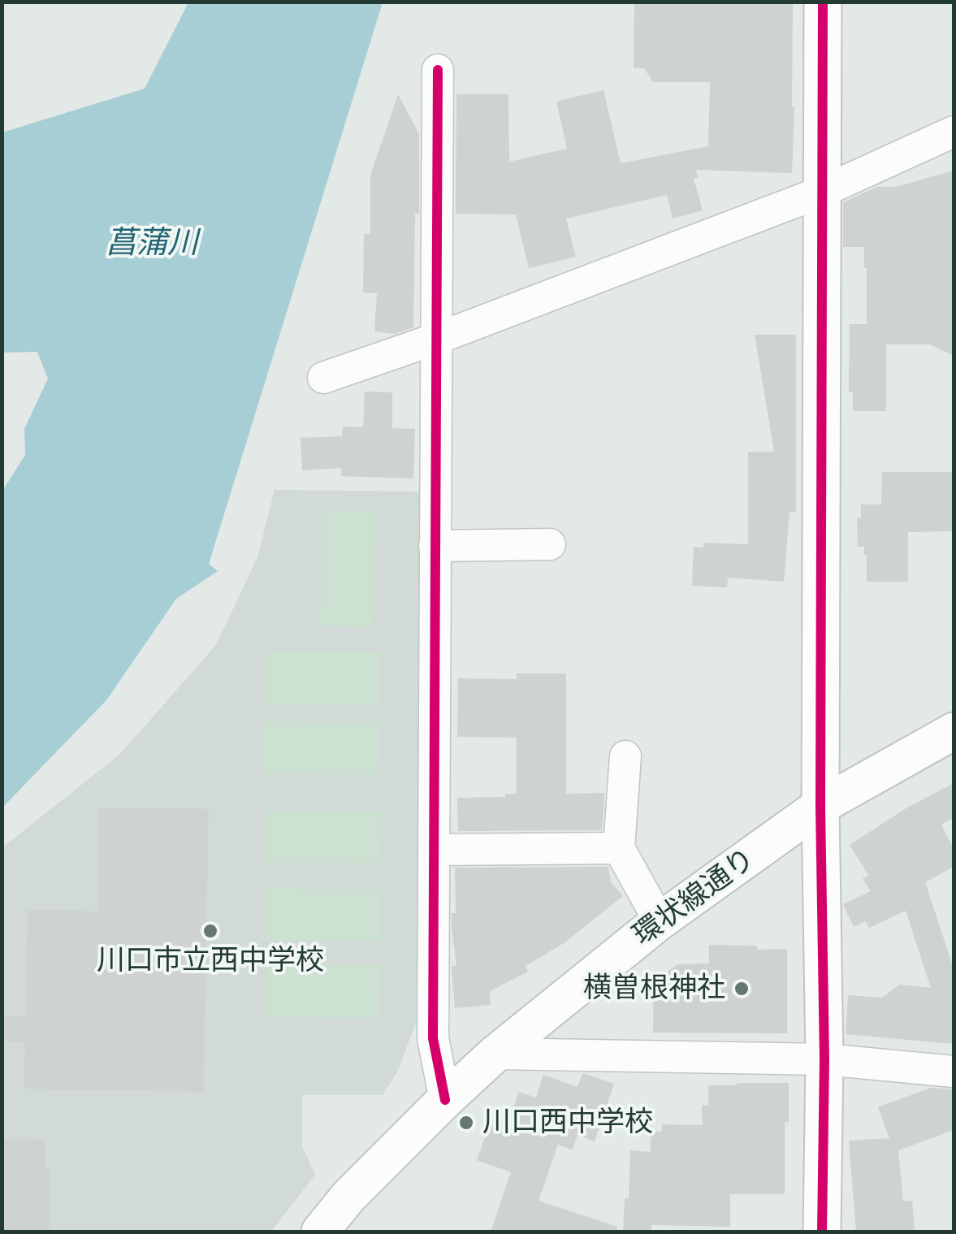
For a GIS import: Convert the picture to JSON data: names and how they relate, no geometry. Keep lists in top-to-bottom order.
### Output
{
  "streets": {
    "street": ["環状線通り"]
  },
  "water": ["菖蒲川"],
  "places": ["川口市立西中学校", "横曽根神社", "川口西中学校"]
}
